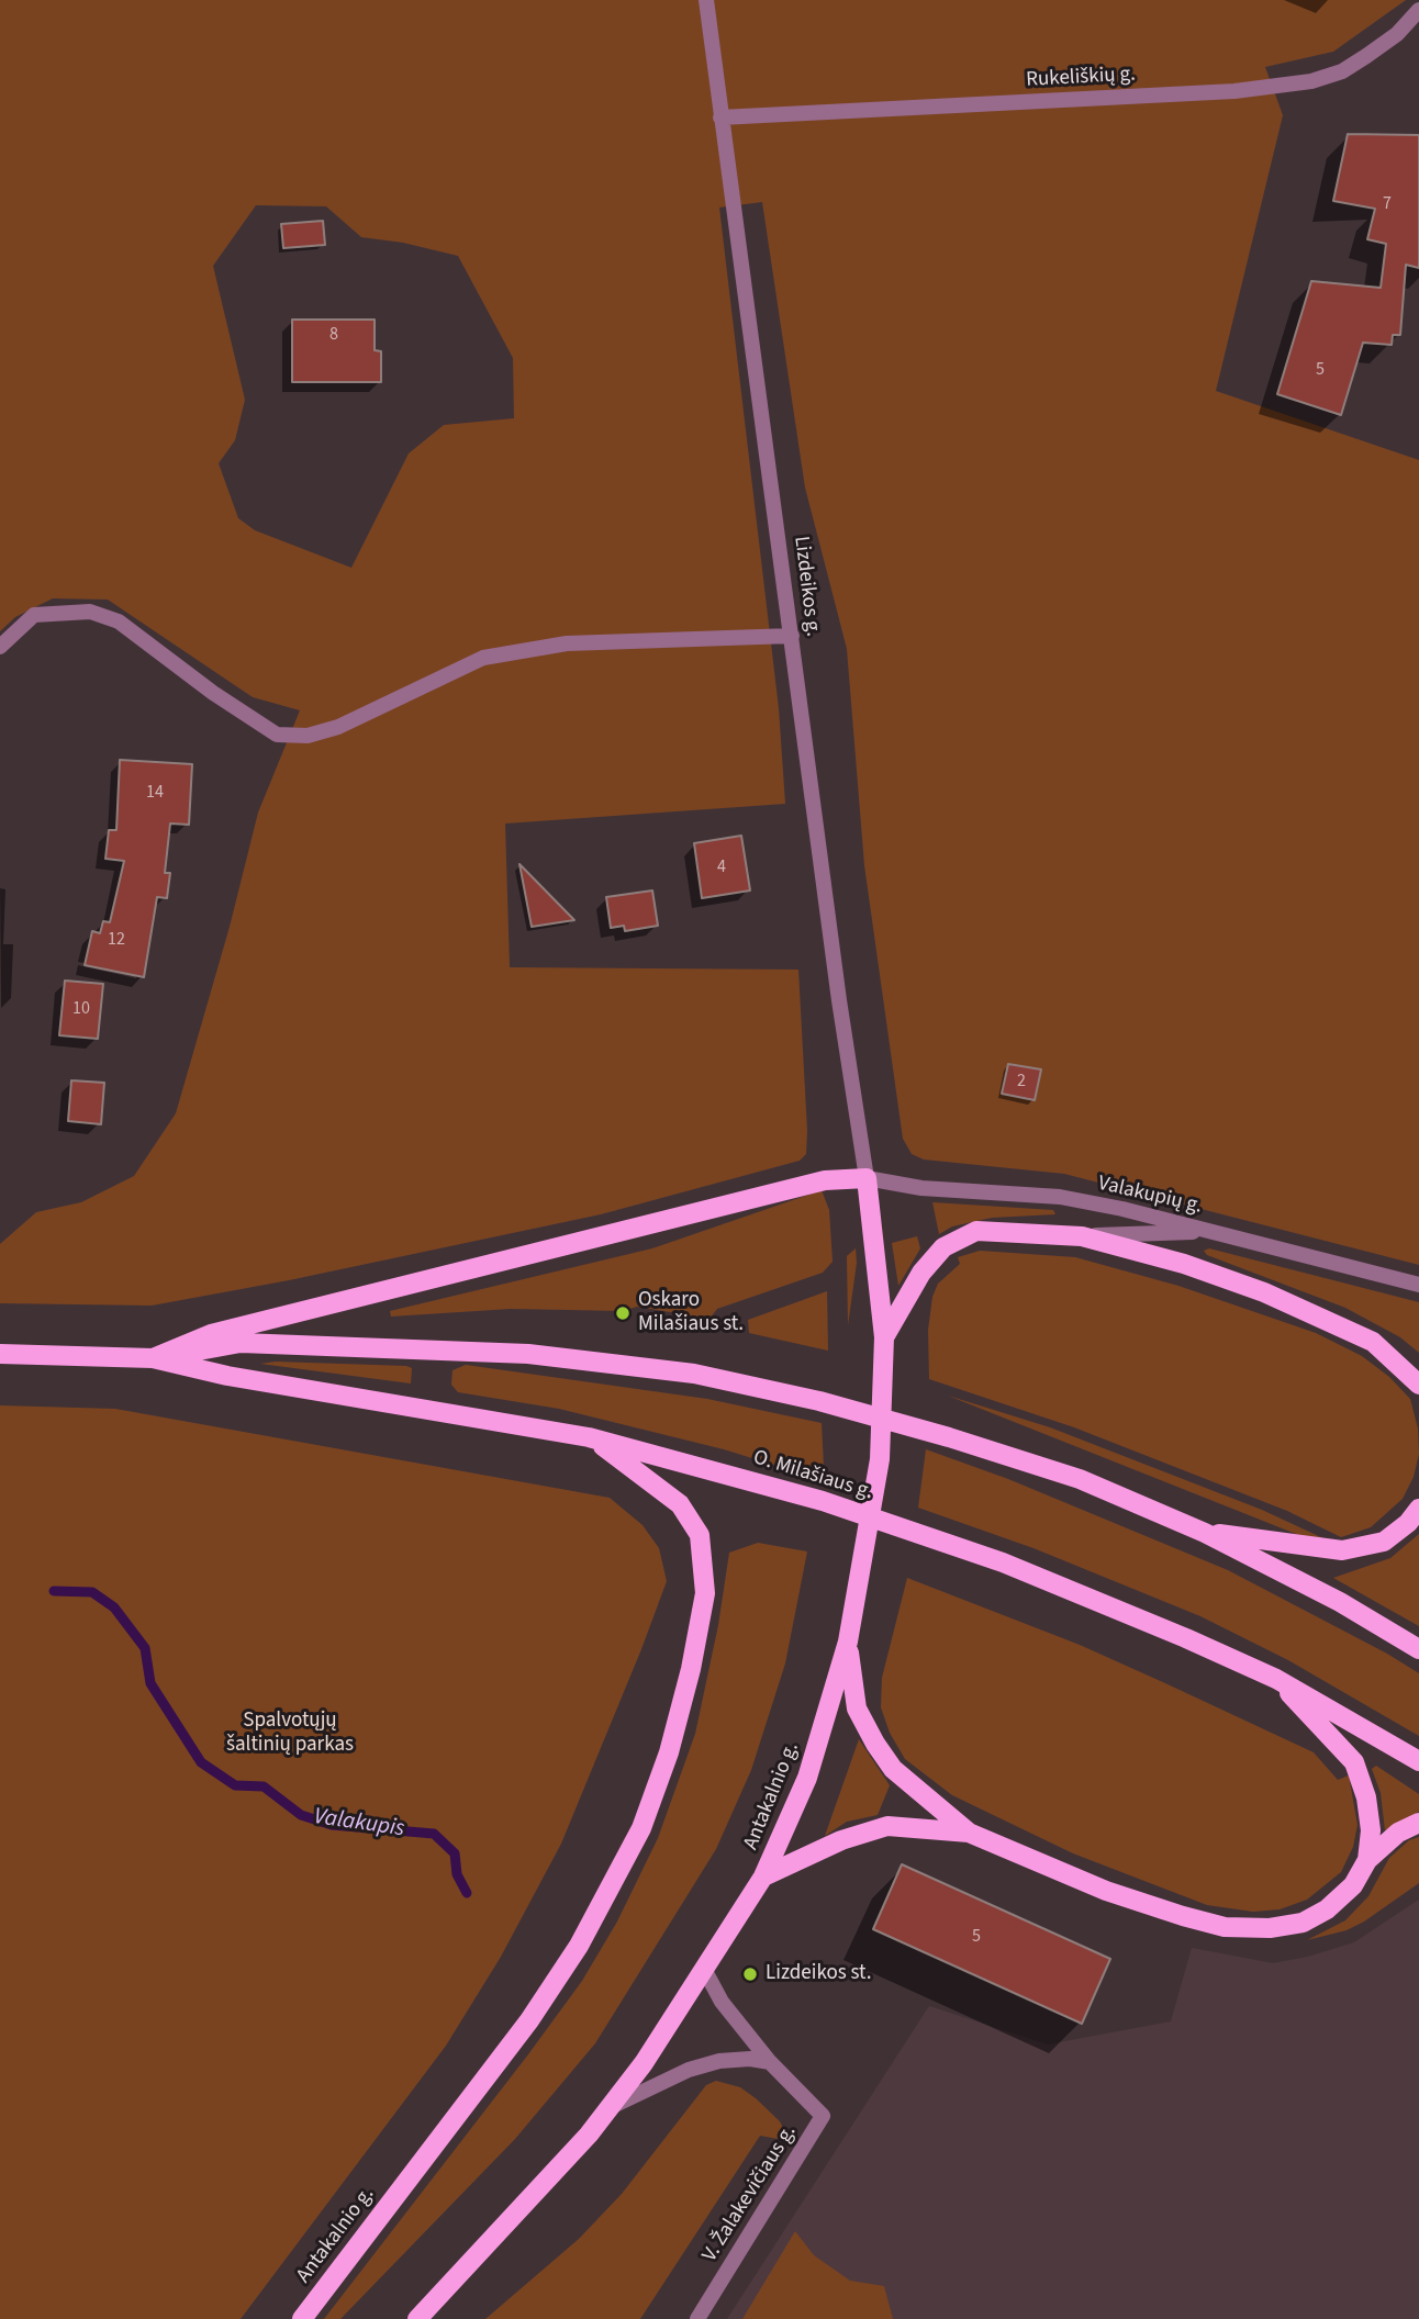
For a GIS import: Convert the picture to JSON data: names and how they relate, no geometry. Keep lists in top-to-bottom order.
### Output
{
  "streets": {
    "main road": ["O. Milašiaus g.", "Antakalnio g."],
    "street": [
      "Rukeliškių g.",
      "Lizdeikos g.",
      "Valakupių g.",
      "V. Žalakevičiaus g."
    ]
  },
  "crossings": [
    ["Rukeliškių g.", "Lizdeikos g."],
    ["Lizdeikos g.", "Valakupių g."],
    ["Lizdeikos g.", "Antakalnio g."],
    ["Valakupių g.", "Antakalnio g."],
    ["O. Milašiaus g.", "Antakalnio g."],
    ["Antakalnio g.", "V. Žalakevičiaus g."]
  ],
  "water": ["Valakupis"],
  "parks": ["Spalvotųjų šaltinių parkas"],
  "places": ["Oskaro Milašiaus st.", "Lizdeikos st."],
  "house_numbers": [
    "7",
    "8",
    "5",
    "14",
    "4",
    "12",
    "10",
    "2",
    "5"
  ]
}
